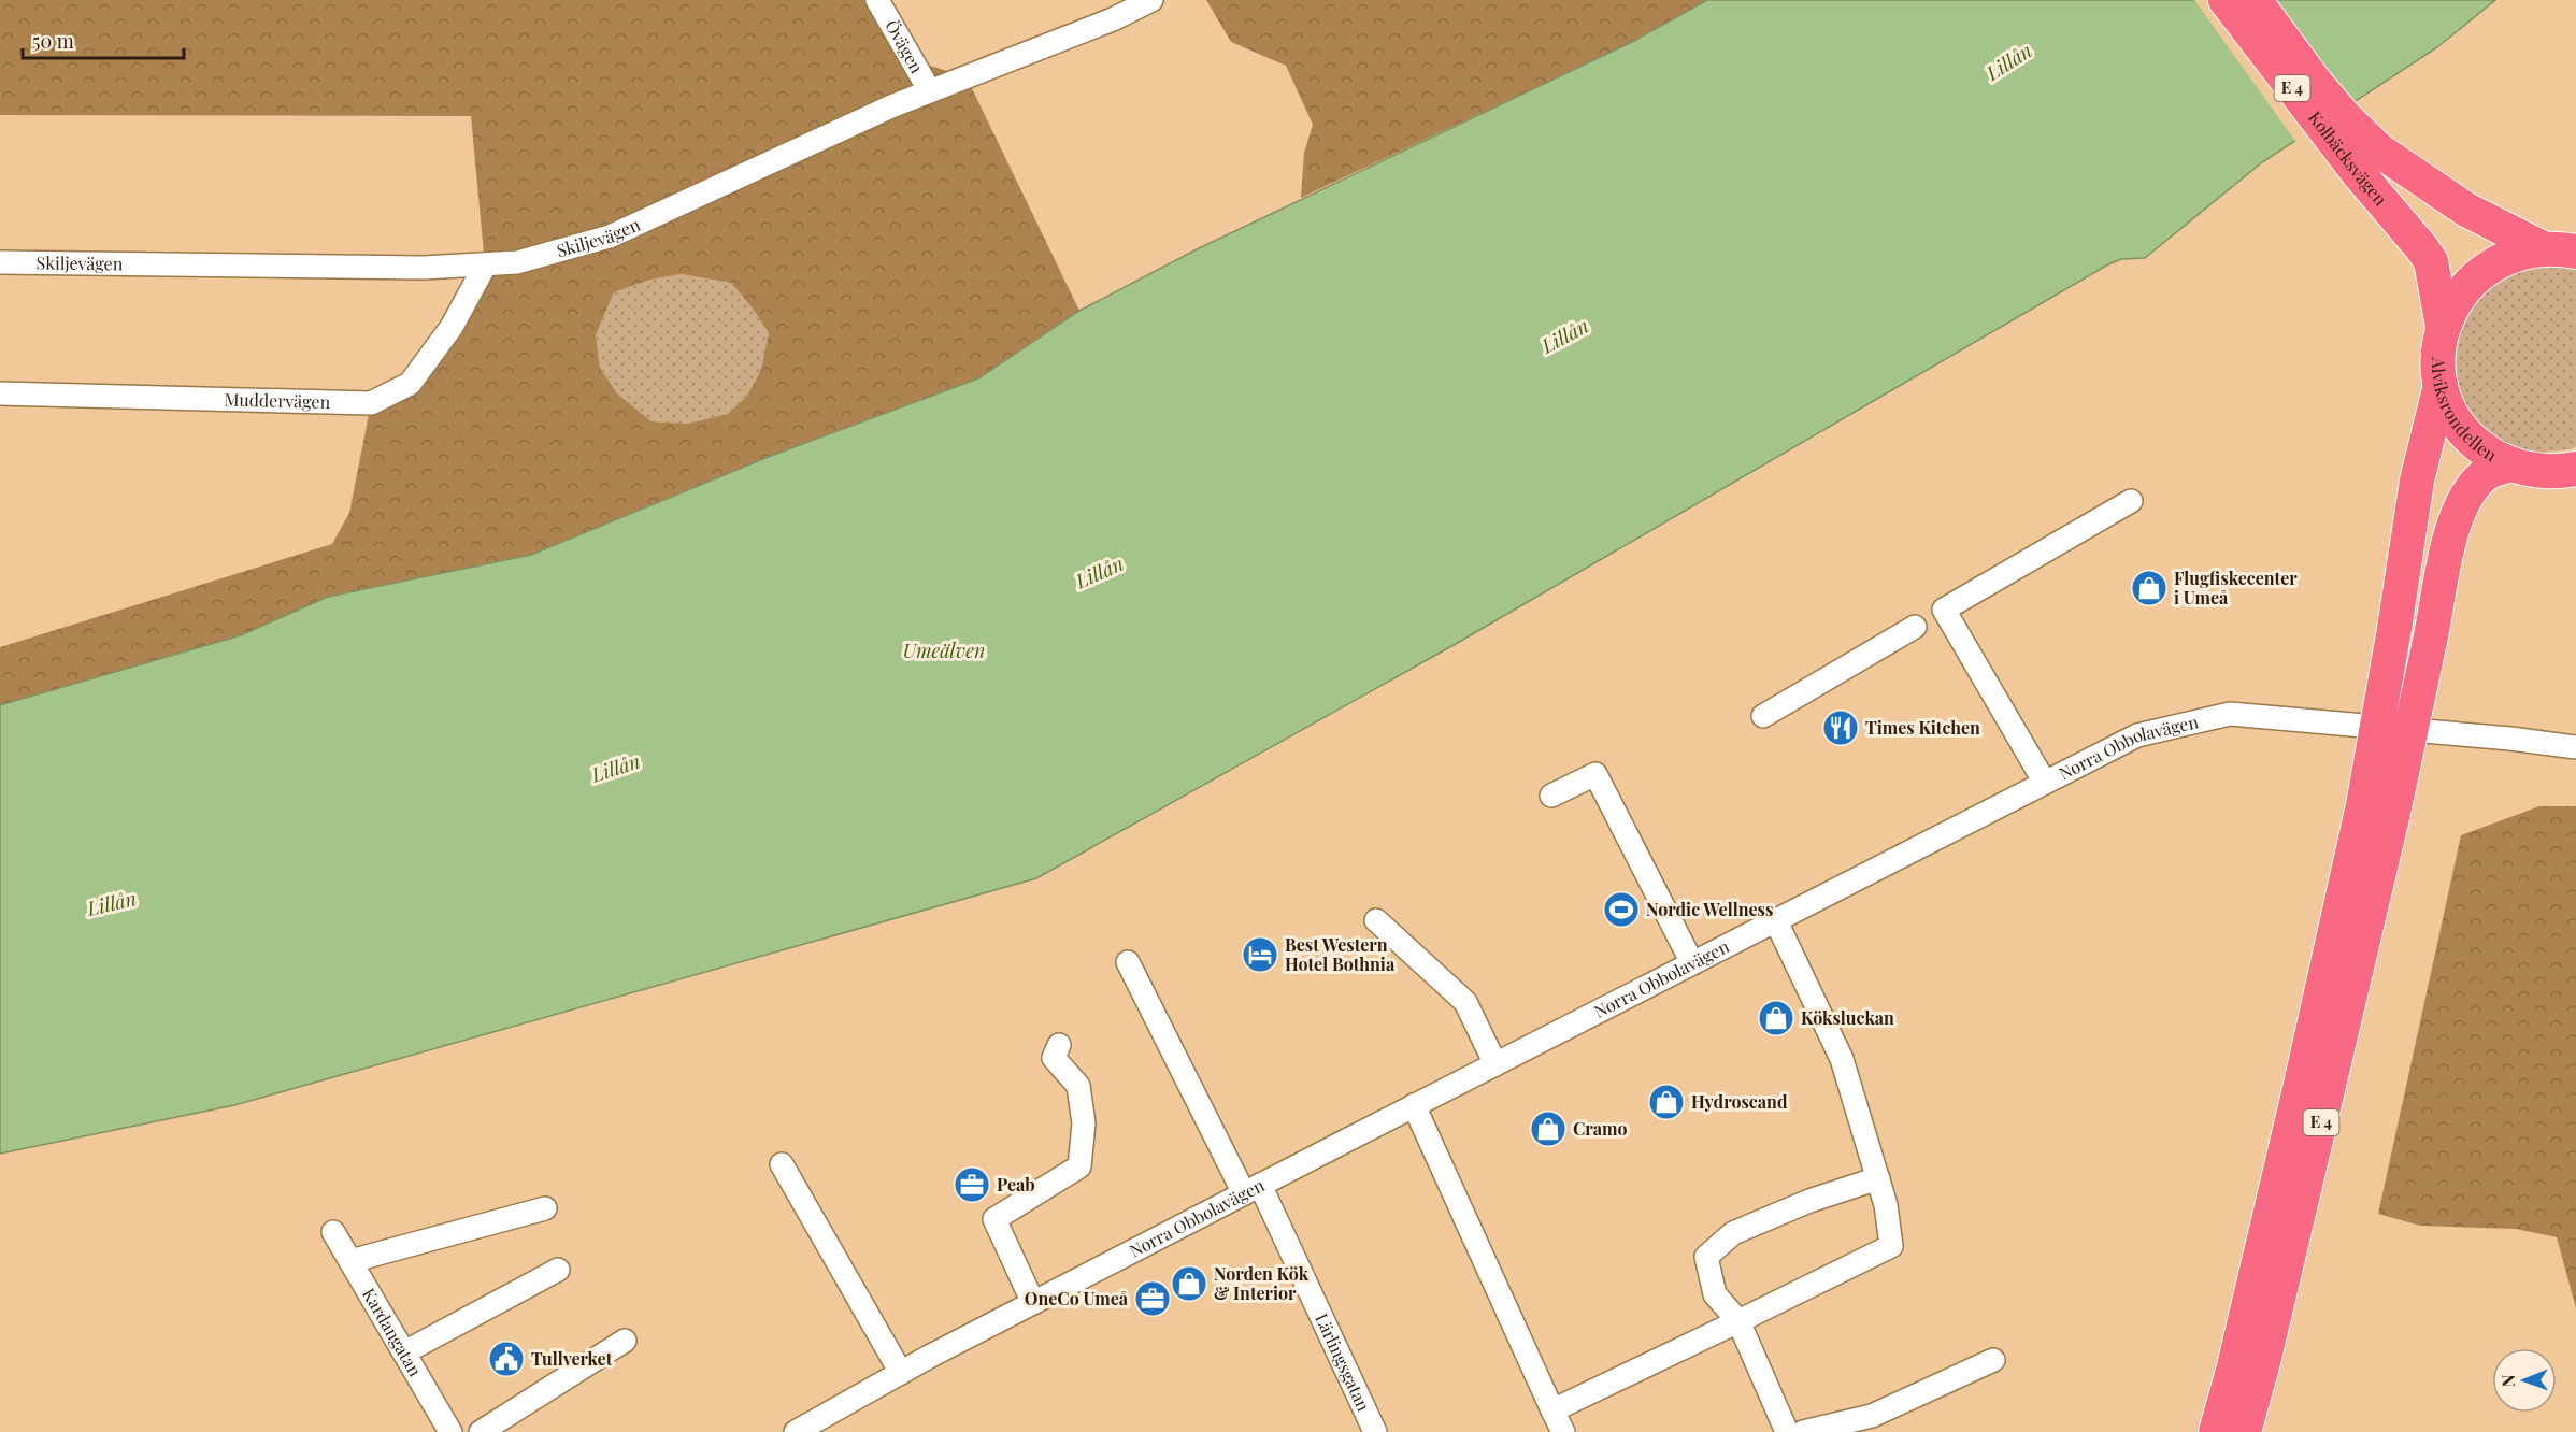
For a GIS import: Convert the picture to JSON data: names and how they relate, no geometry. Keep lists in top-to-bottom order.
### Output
{
  "streets": {
    "highway": ["E 4", "Kolbäcksvägen", "Alviksrondellen"],
    "street": [
      "Övägen",
      "Skiljevägen",
      "Muddervägen",
      "Norra Obbolavägen",
      "Kardangatan",
      "Lärlingsgatan"
    ]
  },
  "crossings": [
    ["Övägen", "Skiljevägen"],
    ["E 4", "Alviksrondellen"],
    ["Kolbäcksvägen", "Alviksrondellen"],
    ["Skiljevägen", "Muddervägen"],
    ["Norra Obbolavägen", "Lärlingsgatan"]
  ],
  "water": ["Lillån", "Umeälven"],
  "places": {
    "shop": [
      "Flugfiskecenter i Umeå",
      "Köksluckan",
      "Hydroscand",
      "Cramo",
      "Norden Kök & Interior"
    ],
    "restaurant": ["Times Kitchen"],
    "sports": ["Nordic Wellness"],
    "hotel": ["Best Western Hotel Bothnia"],
    "office": ["Peab", "OneCo Umeå"],
    "public building": ["Tullverket"]
  },
  "scale_bar": "50 m",
  "north": "left"
}
